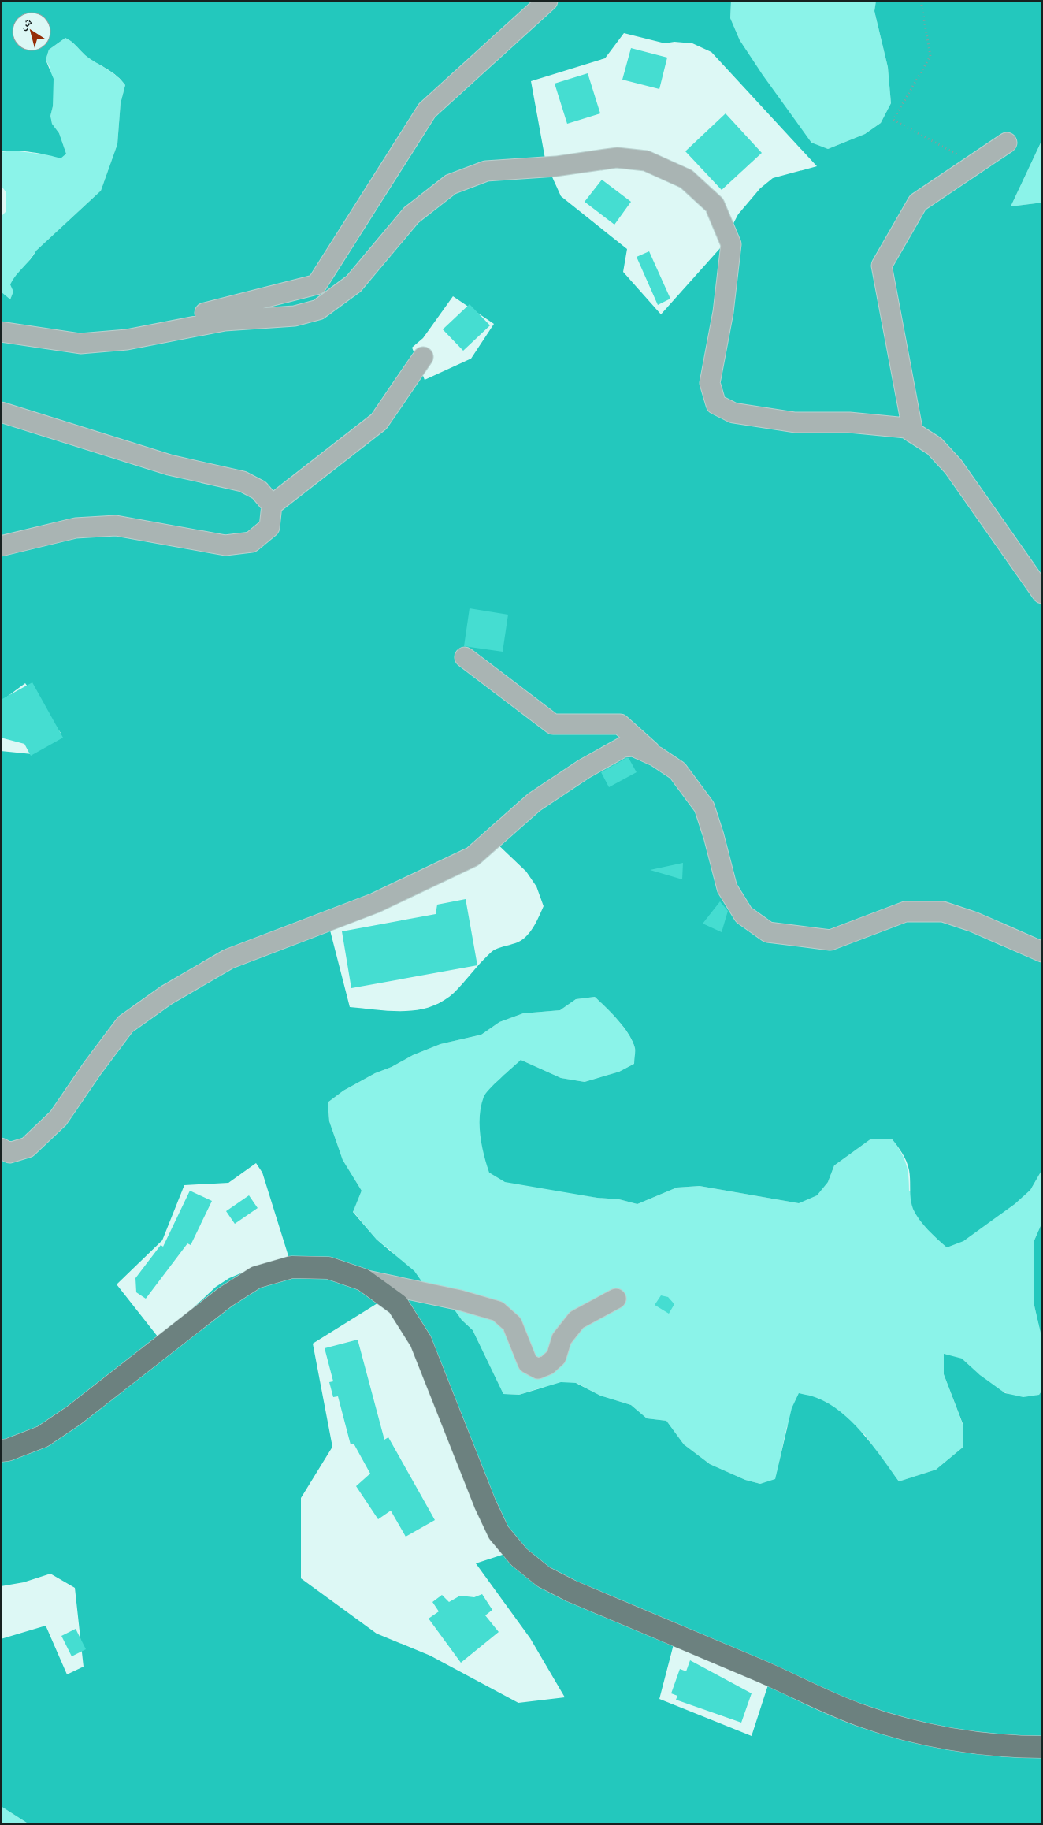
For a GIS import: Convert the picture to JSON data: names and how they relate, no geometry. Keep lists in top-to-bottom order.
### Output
{
  "north": "top left"
}
